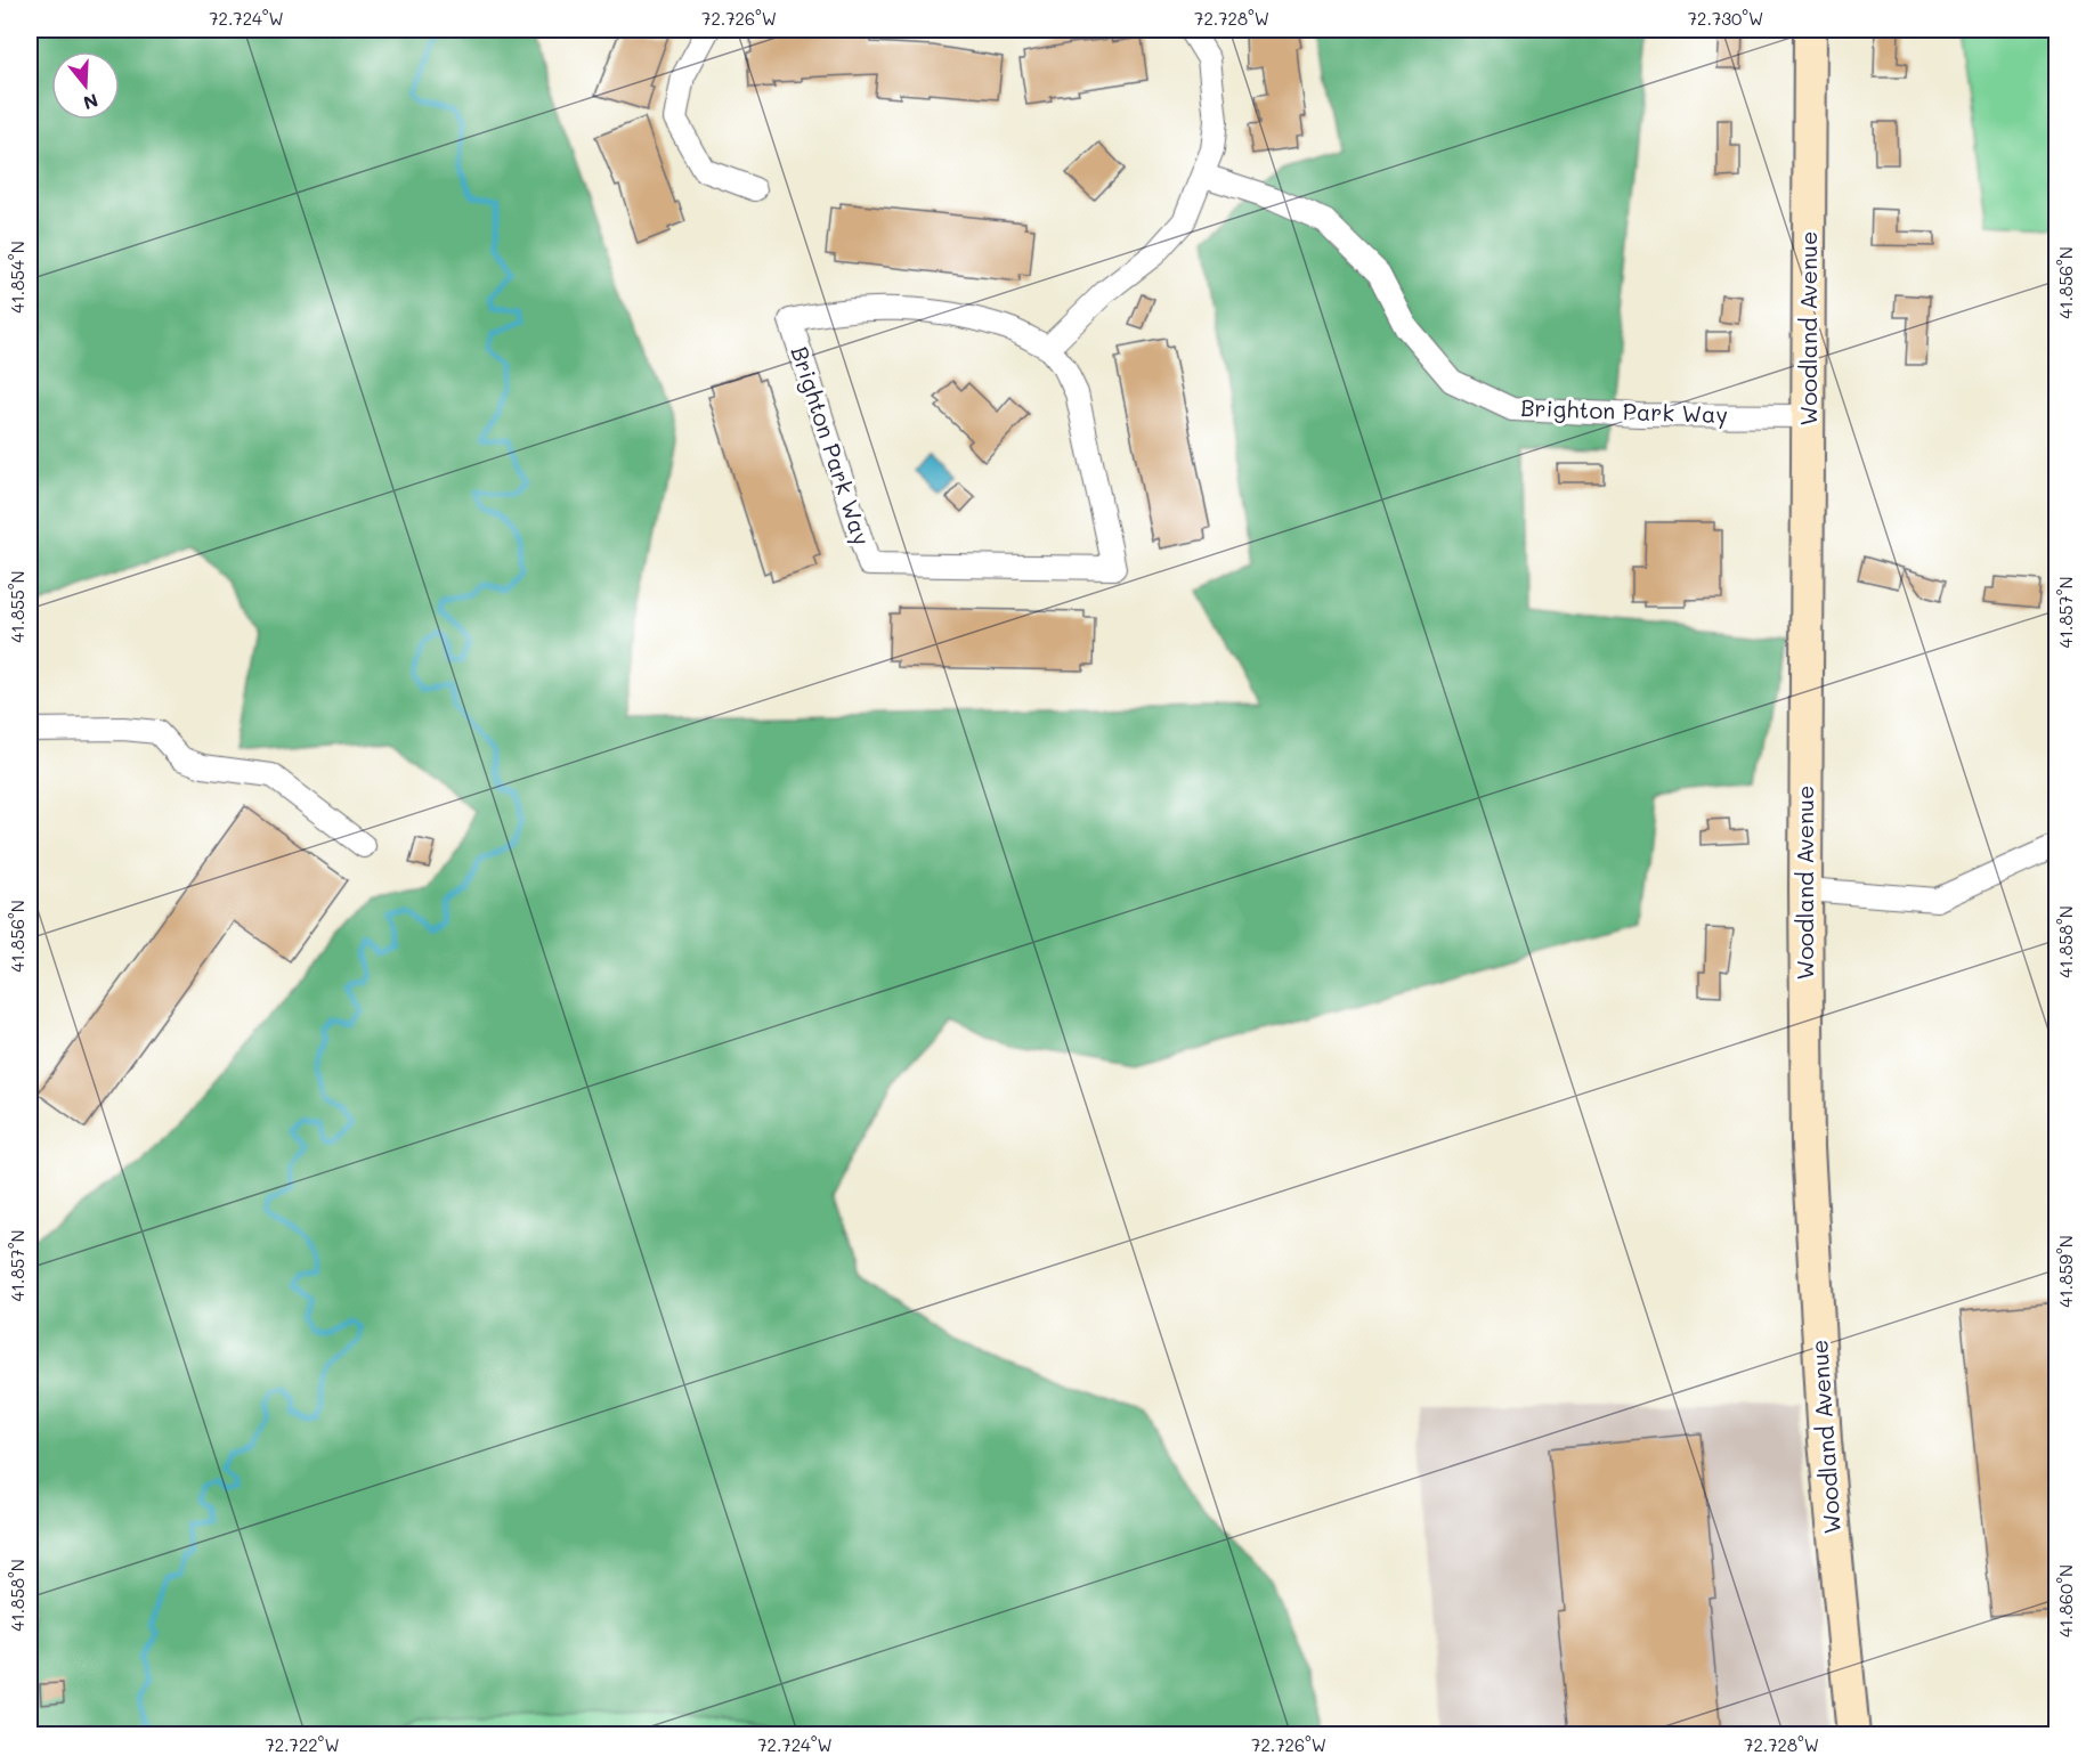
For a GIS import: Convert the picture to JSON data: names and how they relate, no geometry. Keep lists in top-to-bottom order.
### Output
{
  "streets": {
    "street": ["Woodland Avenue", "Brighton Park Way"]
  },
  "crossings": [
    ["Woodland Avenue", "Brighton Park Way"]
  ],
  "north": "bottom",
  "coordinates": [
    "72.724°W",
    "72.726°W",
    "72.728°W",
    "72.730°W",
    "41.854°N",
    "41.856°N",
    "41.855°N",
    "41.857°N",
    "41.858°N",
    "41.859°N",
    "41.860°N",
    "72.722°W"
  ]
}
